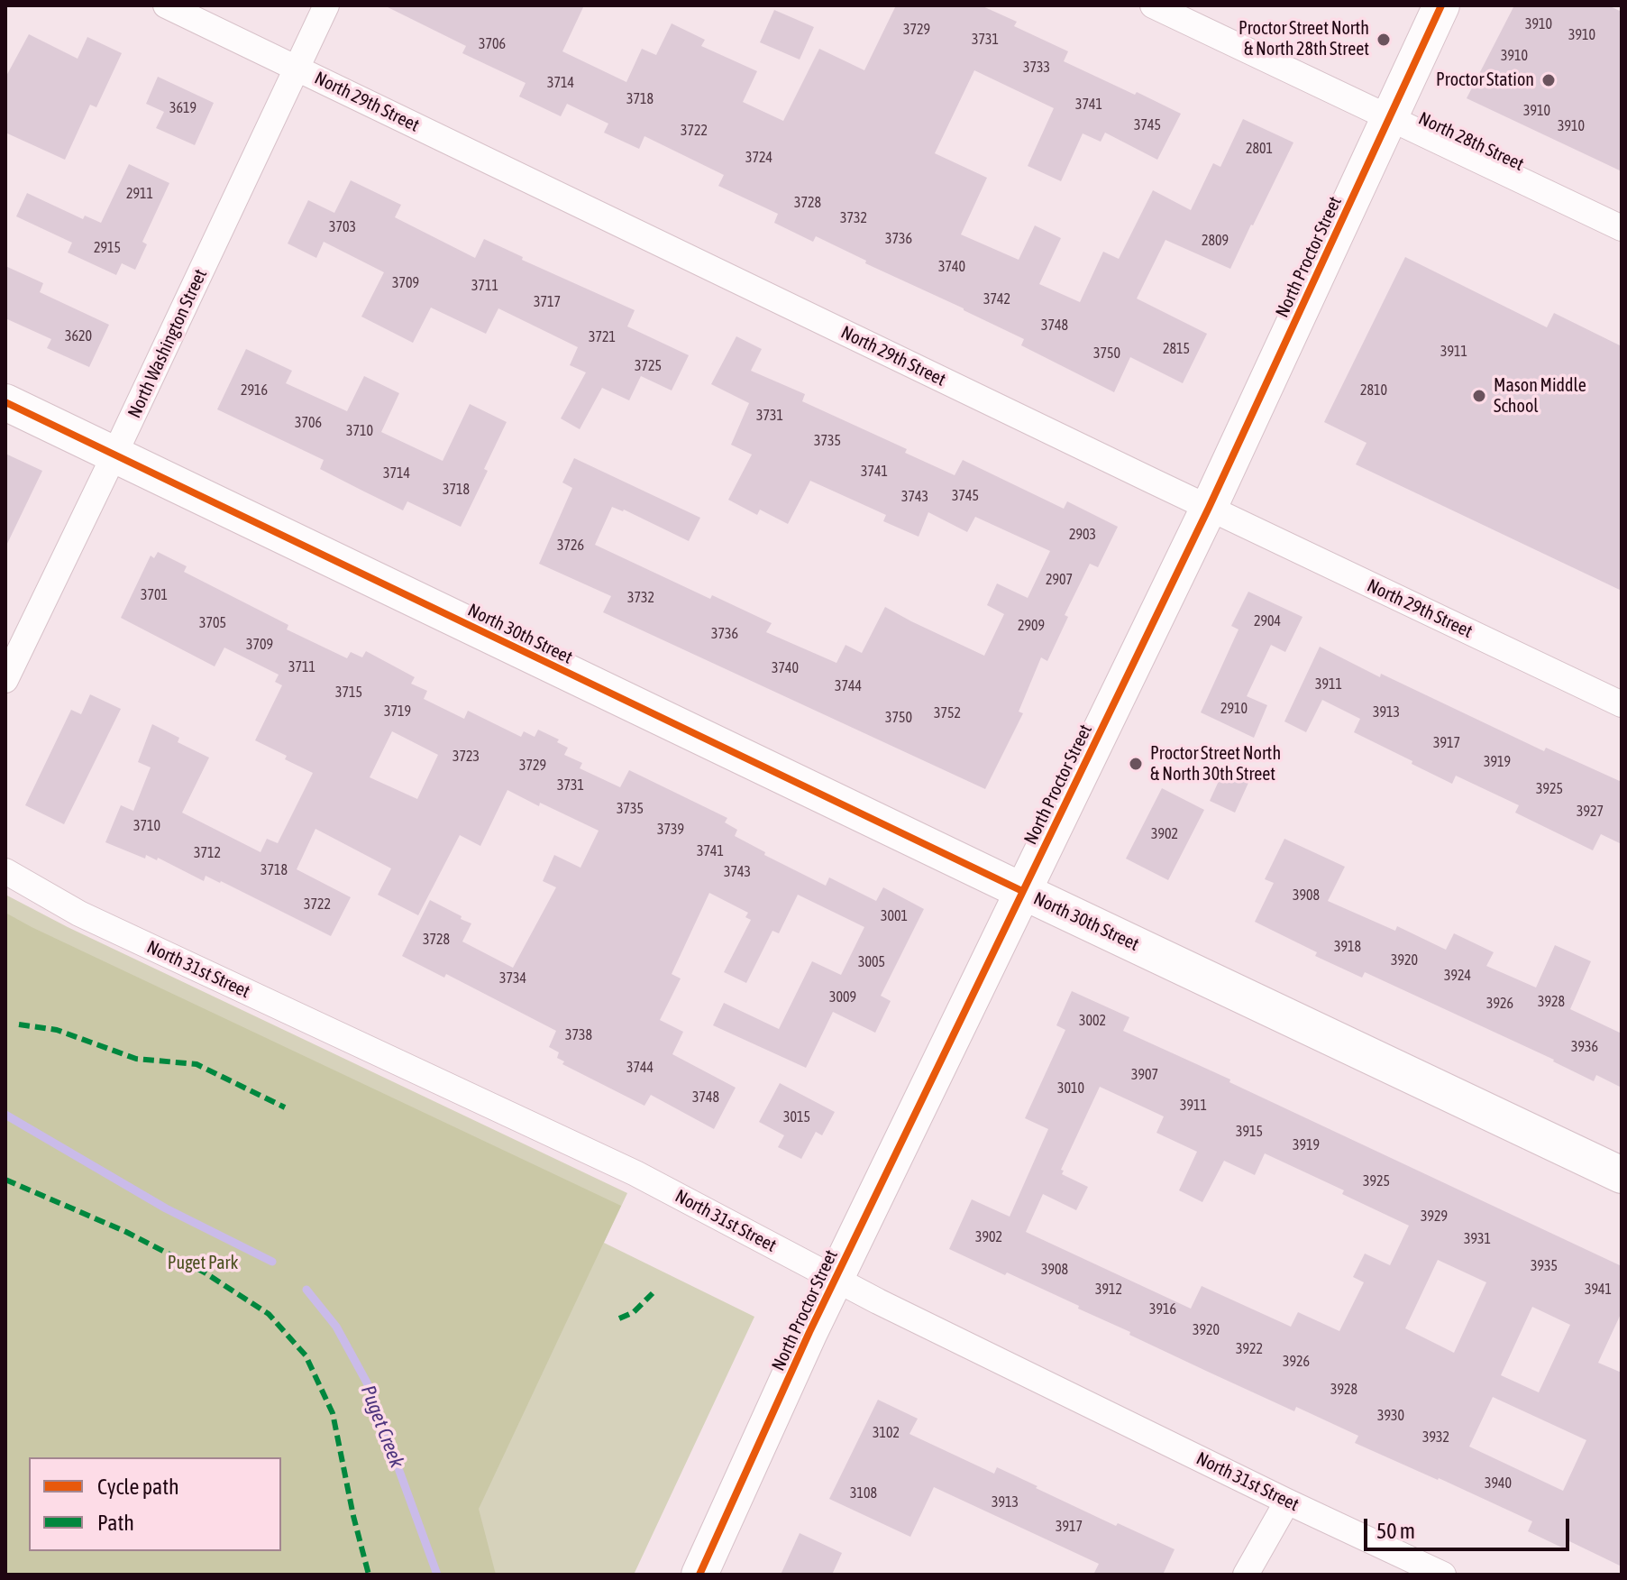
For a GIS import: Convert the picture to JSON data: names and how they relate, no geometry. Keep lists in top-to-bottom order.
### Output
{
  "streets": {
    "main road": ["North Proctor Street", "North 30th Street"],
    "street": [
      "North 29th Street",
      "North 28th Street",
      "North Washington Street",
      "North 31st Street"
    ]
  },
  "crossings": [
    ["North 29th Street", "North Proctor Street"],
    ["North 29th Street", "North Washington Street"],
    ["North 28th Street", "North Proctor Street"],
    ["North Proctor Street", "North 30th Street"],
    ["North Proctor Street", "North 31st Street"],
    ["North Washington Street", "North 30th Street"]
  ],
  "water": ["Puget Creek"],
  "parks": ["Puget Park"],
  "places": [
    "Proctor Street North & North 28th Street",
    "Proctor Station",
    "Mason Middle School",
    "Proctor Street North & North 30th Street"
  ],
  "house_numbers": [
    "3910",
    "3729",
    "3910",
    "3731",
    "3706",
    "3910",
    "3733",
    "3714",
    "3718",
    "3741",
    "3619",
    "3910",
    "3745",
    "3910",
    "3722",
    "2801",
    "3724",
    "2911",
    "3728",
    "3732",
    "3703",
    "3736",
    "2809",
    "2915",
    "3740",
    "3709",
    "3711",
    "3742",
    "3717",
    "3748",
    "3620",
    "3721",
    "2815",
    "3911",
    "3750",
    "3725",
    "2916",
    "2810",
    "3731",
    "3706",
    "3710",
    "3735",
    "3741",
    "3714",
    "3718",
    "3745",
    "3743",
    "2903",
    "3726",
    "2907",
    "3701",
    "3732",
    "2904",
    "3705",
    "2909",
    "3736",
    "3709",
    "3711",
    "3740",
    "3911",
    "3744",
    "3715",
    "2910",
    "3719",
    "3913",
    "3752",
    "3750",
    "3917",
    "3723",
    "3919",
    "3729",
    "3731",
    "3925",
    "3735",
    "3927",
    "3710",
    "3739",
    "3902",
    "3741",
    "3712",
    "3718",
    "3743",
    "3908",
    "3722",
    "3001",
    "3728",
    "3918",
    "3920",
    "3005",
    "3924",
    "3734",
    "3009",
    "3928",
    "3926",
    "3002",
    "3738",
    "3936",
    "3744",
    "3907",
    "3010",
    "3748",
    "3911",
    "3015",
    "3915",
    "3919",
    "3925",
    "3929",
    "3902",
    "3931",
    "3935",
    "3908",
    "3912",
    "3941",
    "3916",
    "3920",
    "3922",
    "3926",
    "3928",
    "3930",
    "3102",
    "3932",
    "3940",
    "3108",
    "3913",
    "3917"
  ],
  "legend": ["Cycle path", "Path"],
  "scale_bar": "50 m"
}
